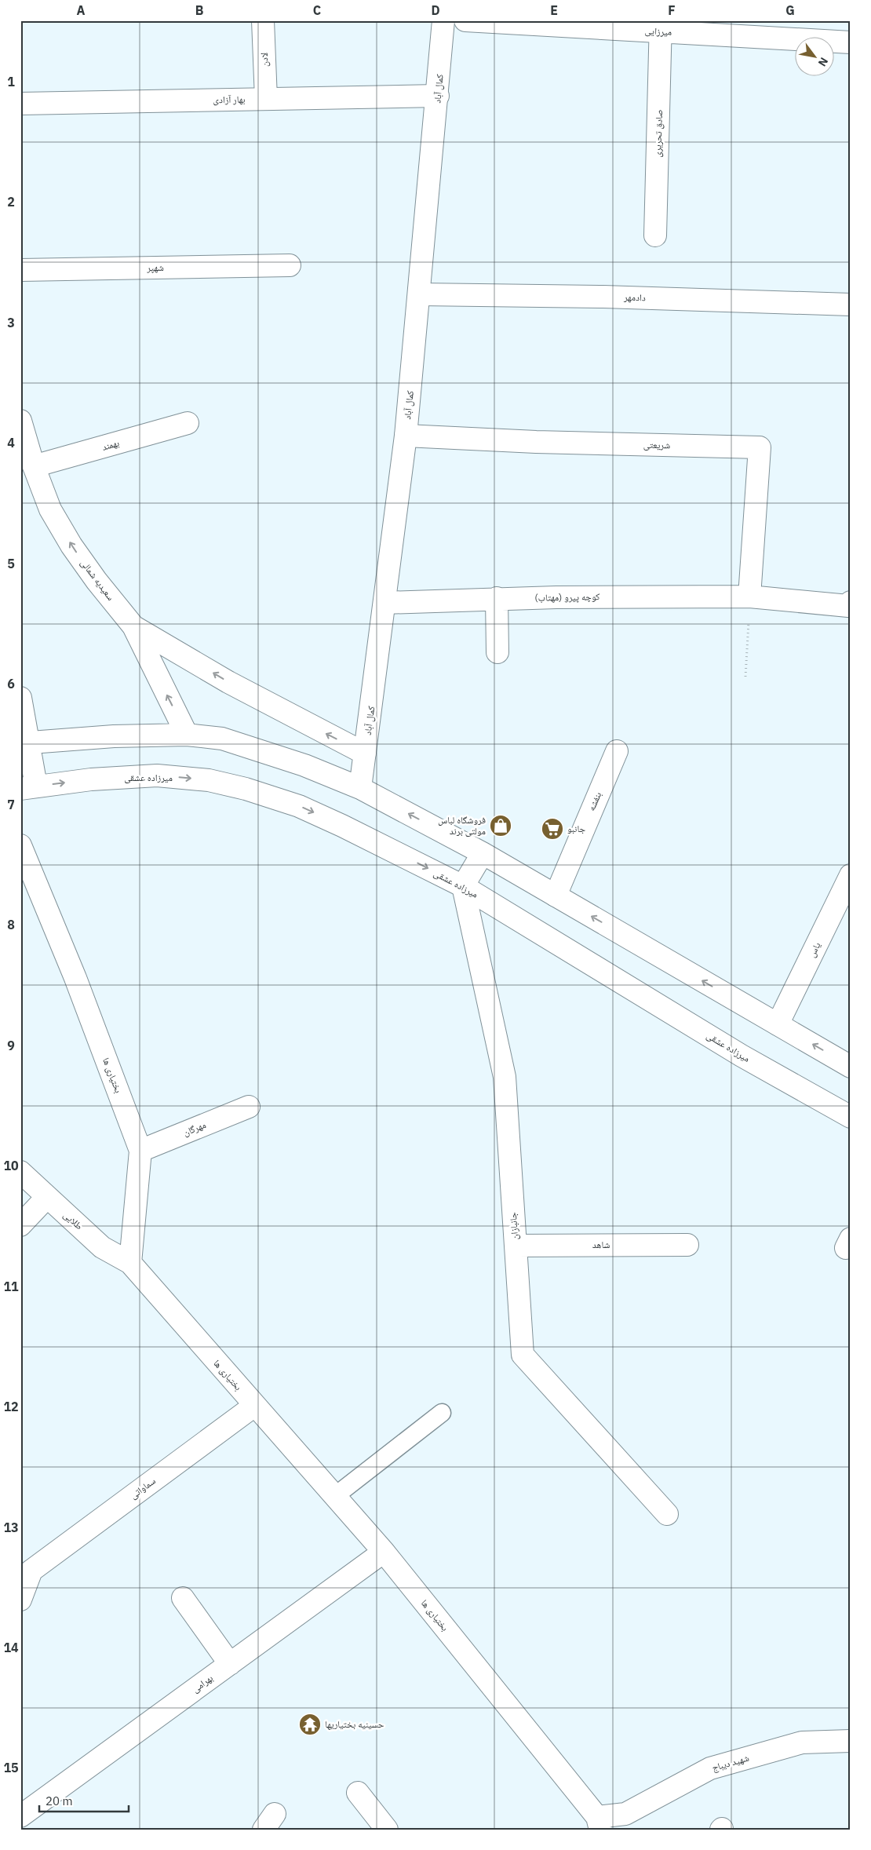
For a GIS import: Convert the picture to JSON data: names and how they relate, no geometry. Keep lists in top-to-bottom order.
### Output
{
  "streets": {
    "street": [
      "میرزایی",
      "لادن",
      "کمال آباد",
      "بهار آزادی",
      "صادق تحریری",
      "شهپر",
      "دادمهر",
      "بهمند",
      "شریعتی",
      "سعیدیه شمالی",
      "کوچه پیرو (مهتاب)",
      "میرزاده عشقی",
      "بنفشه",
      "یاس",
      "بختیاری ها",
      "مهرگان",
      "طلایی",
      "جانبازان",
      "شاهد",
      "سماواتی",
      "بهرامی",
      "شهید دیباج"
    ]
  },
  "crossings": [
    ["میرزایی", "صادق تحریری"],
    ["لادن", "بهار آزادی"],
    ["کمال آباد", "بهار آزادی"],
    ["کمال آباد", "دادمهر"],
    ["کمال آباد", "شریعتی"],
    ["کمال آباد", "کوچه پیرو (مهتاب)"],
    ["بهمند", "سعیدیه شمالی"],
    ["شریعتی", "کوچه پیرو (مهتاب)"],
    ["میرزاده عشقی", "جانبازان"],
    ["بختیاری ها", "مهرگان"],
    ["بختیاری ها", "طلایی"],
    ["بختیاری ها", "سماواتی"],
    ["بختیاری ها", "بهرامی"],
    ["بختیاری ها", "شهید دیباج"],
    ["جانبازان", "شاهد"]
  ],
  "one_way": ["سعیدیه شمالی"],
  "places": {
    "shop": ["فروشگاه لباس مولتی برند"],
    "supermarket": ["جانبو"],
    "temple": ["حسینیه بختیاریها"]
  },
  "scale_bar": "20 m",
  "north": "bottom right",
  "grid": {
    "columns": [
      "A",
      "B",
      "C",
      "D",
      "E",
      "F",
      "G"
    ],
    "rows": [
      "1",
      "2",
      "3",
      "4",
      "5",
      "6",
      "7",
      "8",
      "9",
      "10",
      "11",
      "12",
      "13",
      "14",
      "15"
    ]
  }
}
